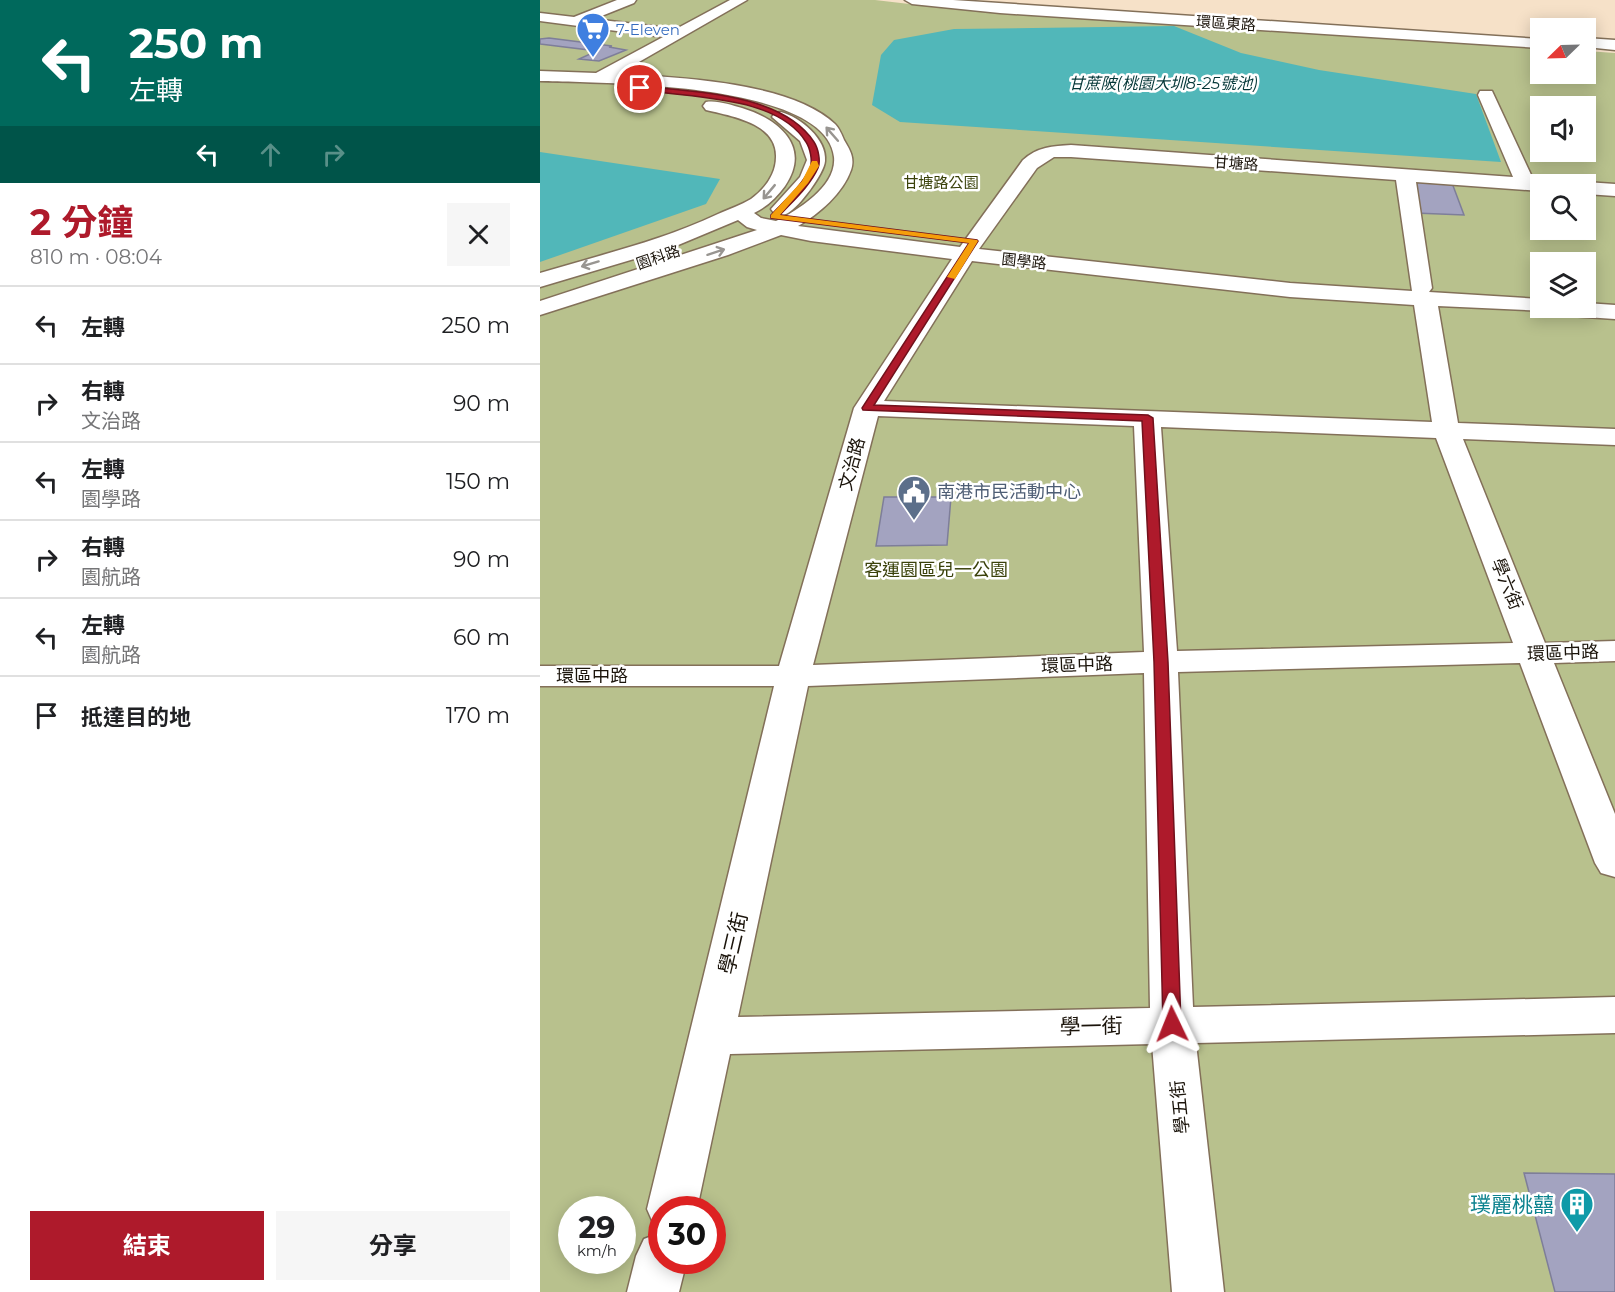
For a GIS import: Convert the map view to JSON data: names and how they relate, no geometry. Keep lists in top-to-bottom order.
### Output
{
  "streets": {
    "street": [
      "環區東路",
      "甘塘路",
      "園科路",
      "園學路",
      "文治路",
      "學六街",
      "環區中路",
      "學三街",
      "學一街",
      "學五街"
    ]
  },
  "crossings": [
    ["甘塘路", "園學路"],
    ["甘塘路", "文治路"],
    ["甘塘路", "學六街"],
    ["園科路", "園學路"],
    ["園學路", "文治路"],
    ["園學路", "學六街"],
    ["文治路", "環區中路"],
    ["文治路", "學三街"],
    ["學六街", "環區中路"],
    ["環區中路", "學三街"],
    ["環區中路", "學五街"],
    ["學三街", "學一街"],
    ["學一街", "學五街"]
  ],
  "water": ["甘蔗陂(桃園大圳8-25號池)"],
  "parks": ["甘塘路公園", "客運園區兒一公園"],
  "places": {
    "supermarket": ["7-Eleven"],
    "public building": ["南港市民活動中心"],
    "building": ["璞麗桃囍"]
  },
  "north": "bottom left",
  "page": {
    "turn": ["250 m", "左轉"],
    "heading": ["2 分鐘", "810 m · 08:04"],
    "list": [
      {
        "name": "左轉",
        "value": "250 m"
      },
      {
        "name": "右轉",
        "note": "文治路",
        "value": "90 m"
      },
      {
        "name": "左轉",
        "note": "園學路",
        "value": "150 m"
      },
      {
        "name": "右轉",
        "note": "園航路",
        "value": "90 m"
      },
      {
        "name": "左轉",
        "note": "園航路",
        "value": "60 m"
      },
      {
        "name": "抵達目的地",
        "value": "170 m"
      }
    ],
    "speed": "29 km/h",
    "limit": "30",
    "buttons": ["結束", "分享"]
  }
}
